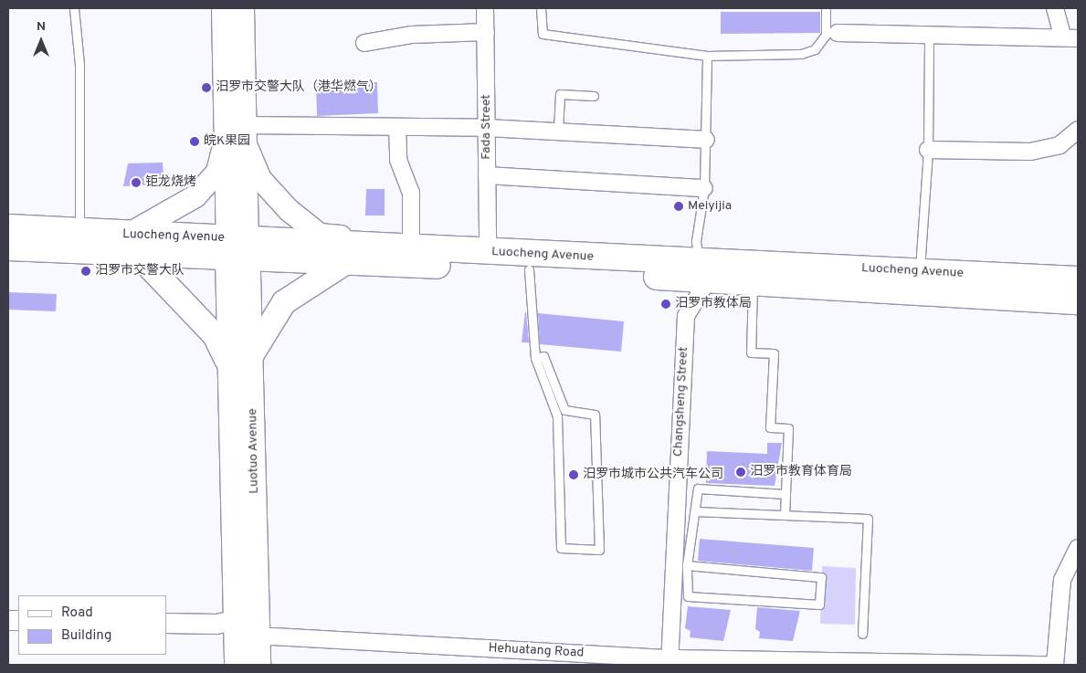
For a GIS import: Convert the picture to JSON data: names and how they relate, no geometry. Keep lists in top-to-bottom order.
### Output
{
  "streets": {
    "highway": ["Luocheng Avenue"],
    "main road": ["Luotuo Avenue"],
    "street": ["Fada Street", "Changsheng Street", "Hehuatang Road"]
  },
  "crossings": [
    ["Luocheng Avenue", "Changsheng Street"],
    ["Luocheng Avenue", "Luotuo Avenue"],
    ["Changsheng Street", "Hehuatang Road"],
    ["Luotuo Avenue", "Hehuatang Road"]
  ],
  "places": [
    "汨罗市交警大队（港华燃气）",
    "皖K果园",
    "钜龙烧烤",
    "Meiyijia",
    "汨罗市交警大队",
    "汨罗市教体局",
    "汨罗市教育体育局",
    "汨罗市城市公共汽车公司"
  ],
  "legend": ["Road", "Building"],
  "north": "top"
}
